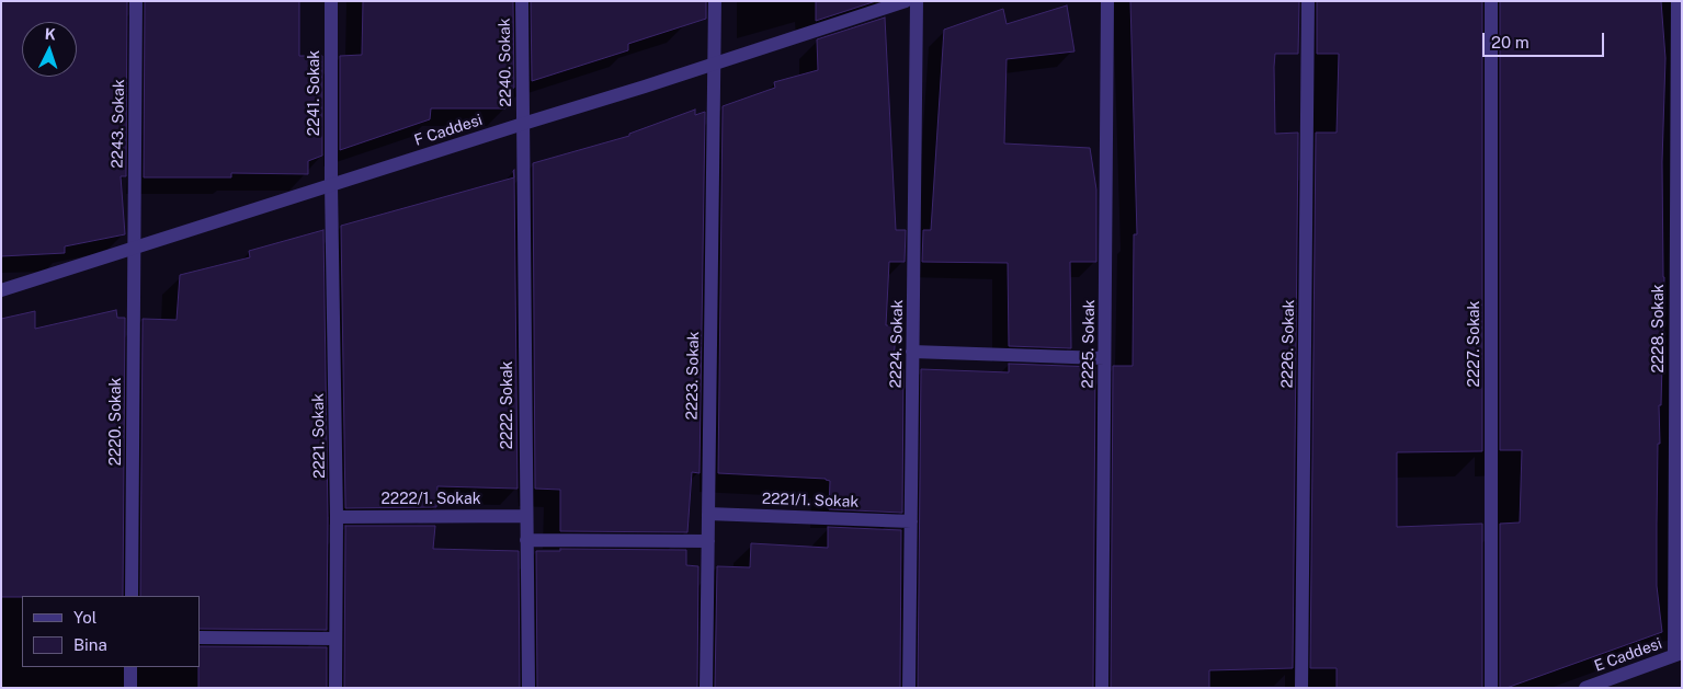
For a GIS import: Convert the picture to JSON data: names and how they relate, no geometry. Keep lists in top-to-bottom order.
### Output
{
  "streets": {
    "street": [
      "2240. Sokak",
      "2241. Sokak",
      "2243. Sokak",
      "F Caddesi",
      "2228. Sokak",
      "2224. Sokak",
      "2225. Sokak",
      "2226. Sokak",
      "2227. Sokak",
      "2223. Sokak",
      "2222. Sokak",
      "2220. Sokak",
      "2221. Sokak",
      "2222/1. Sokak",
      "2221/1. Sokak",
      "E Caddesi"
    ]
  },
  "crossings": [
    ["2240. Sokak", "F Caddesi"],
    ["2240. Sokak", "2222. Sokak"],
    ["2241. Sokak", "F Caddesi"],
    ["2241. Sokak", "2221. Sokak"],
    ["2243. Sokak", "F Caddesi"],
    ["2243. Sokak", "2220. Sokak"],
    ["F Caddesi", "2223. Sokak"],
    ["F Caddesi", "2222. Sokak"],
    ["F Caddesi", "2220. Sokak"],
    ["F Caddesi", "2221. Sokak"],
    ["2228. Sokak", "E Caddesi"],
    ["2224. Sokak", "2221/1. Sokak"],
    ["2223. Sokak", "2221/1. Sokak"],
    ["2222. Sokak", "2222/1. Sokak"],
    ["2221. Sokak", "2222/1. Sokak"]
  ],
  "legend": ["Yol", "Bina"],
  "scale_bar": "20 m",
  "north": "top"
}
